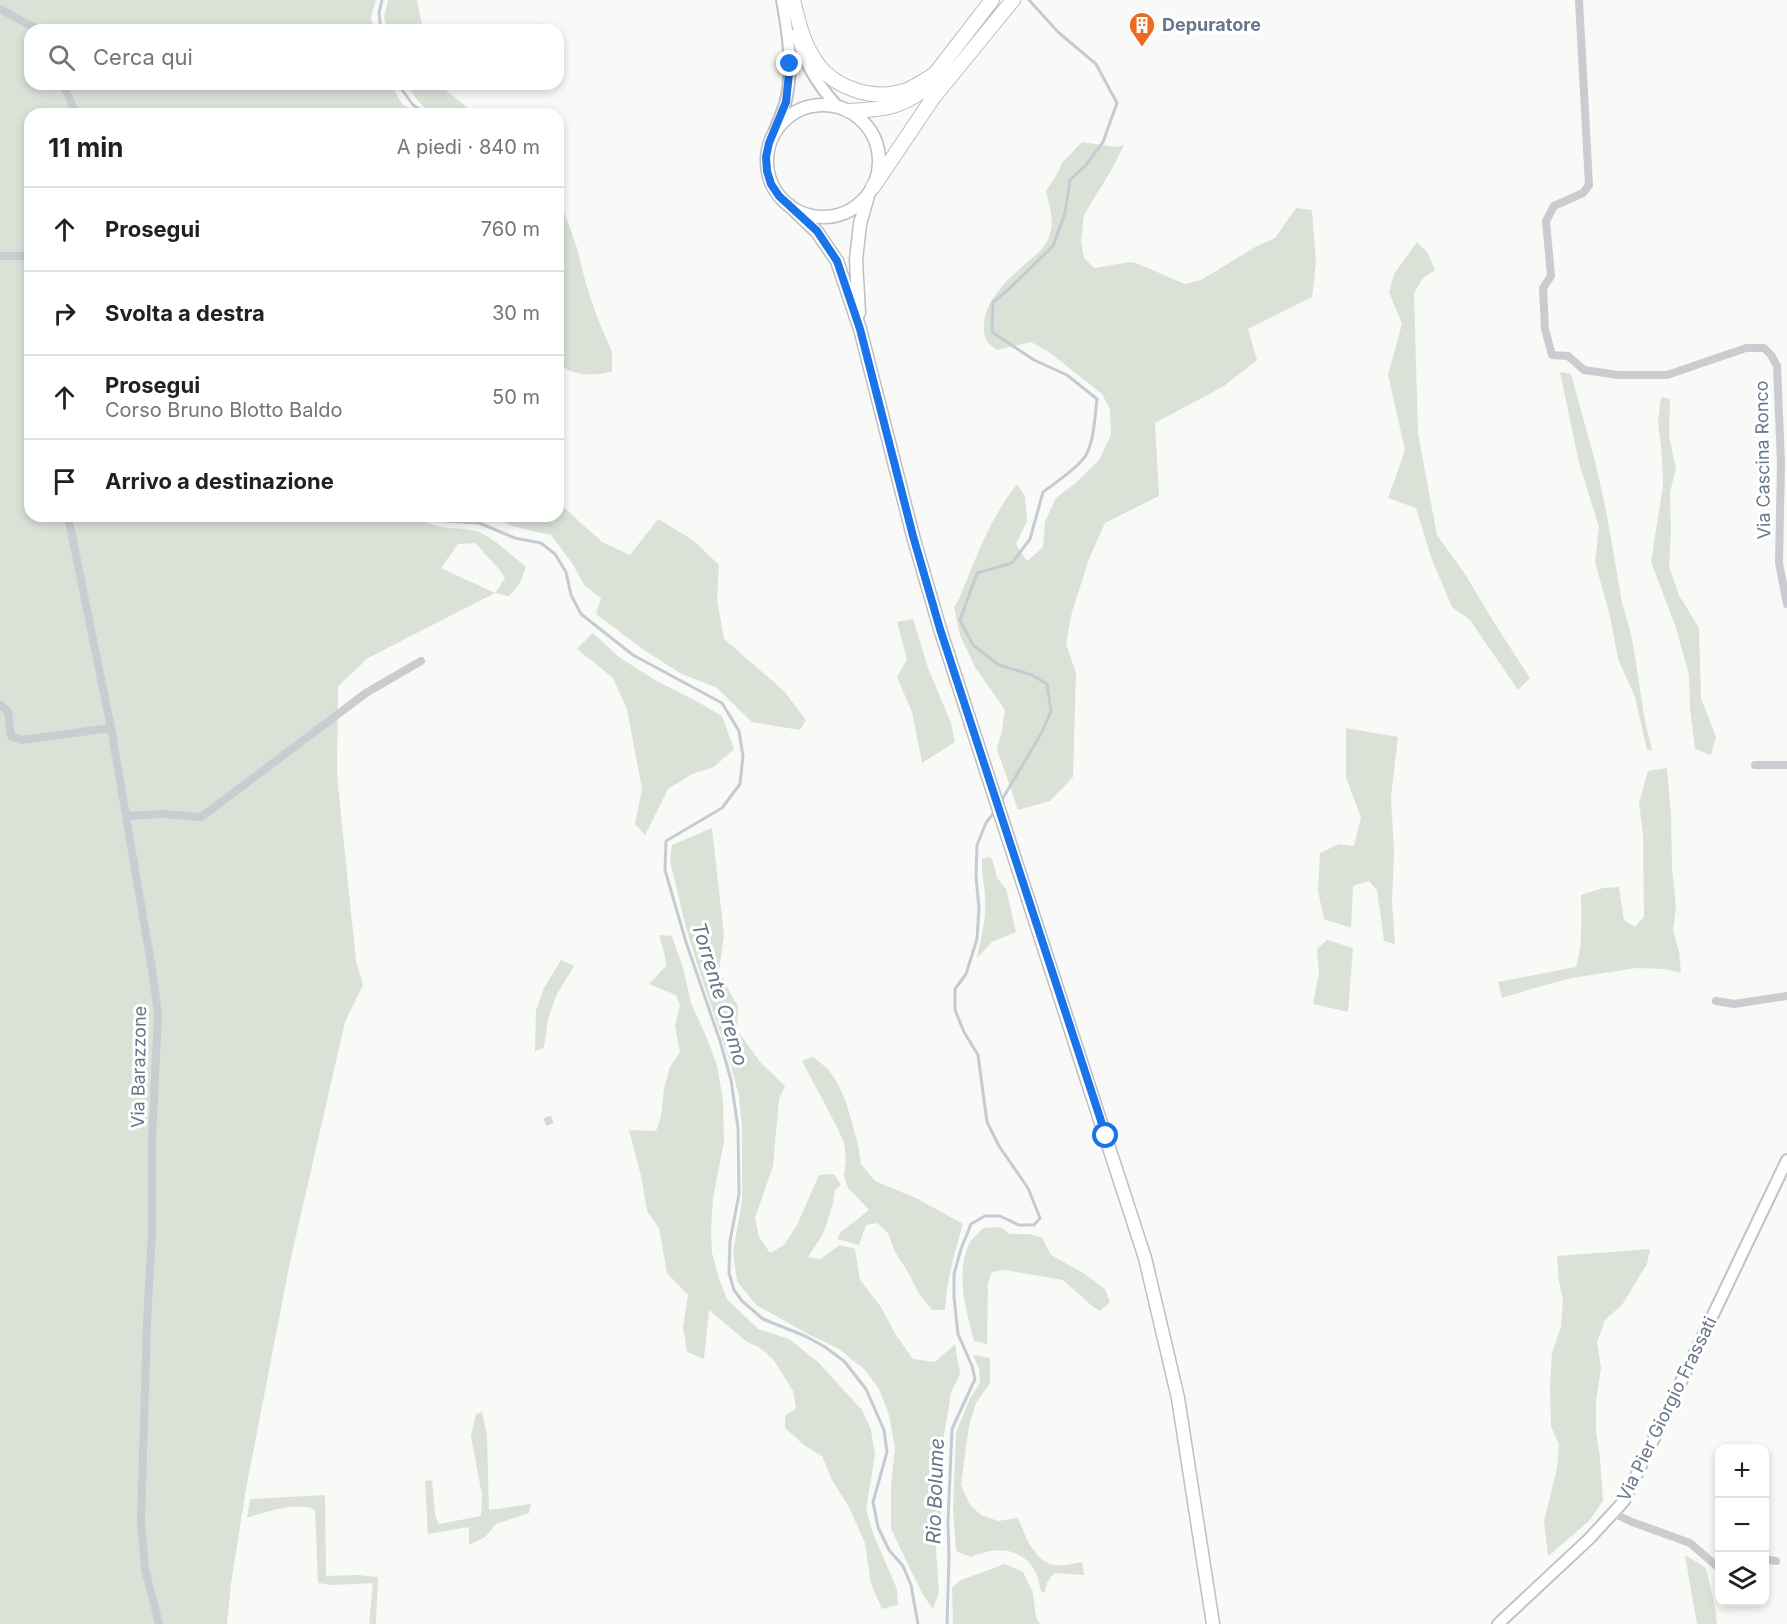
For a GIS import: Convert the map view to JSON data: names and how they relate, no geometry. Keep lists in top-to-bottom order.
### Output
{
  "streets": {
    "street": ["Via Cascina Ronco", "Via Barazzone", "Via Pier Giorgio Frassati"]
  },
  "water": ["Torrente Oremo", "Rio Bolume"],
  "places": {
    "building": ["Depuratore"]
  },
  "page": {
    "search": "Cerca qui",
    "heading": ["11 min", "A piedi · 840 m"],
    "list": [
      ["Prosegui", "760 m"],
      ["Svolta a destra", "30 m"],
      ["Prosegui", "Corso Bruno Blotto Baldo", "50 m"],
      "Arrivo a destinazione"
    ],
    "map_buttons": ["+", "−"]
  }
}
